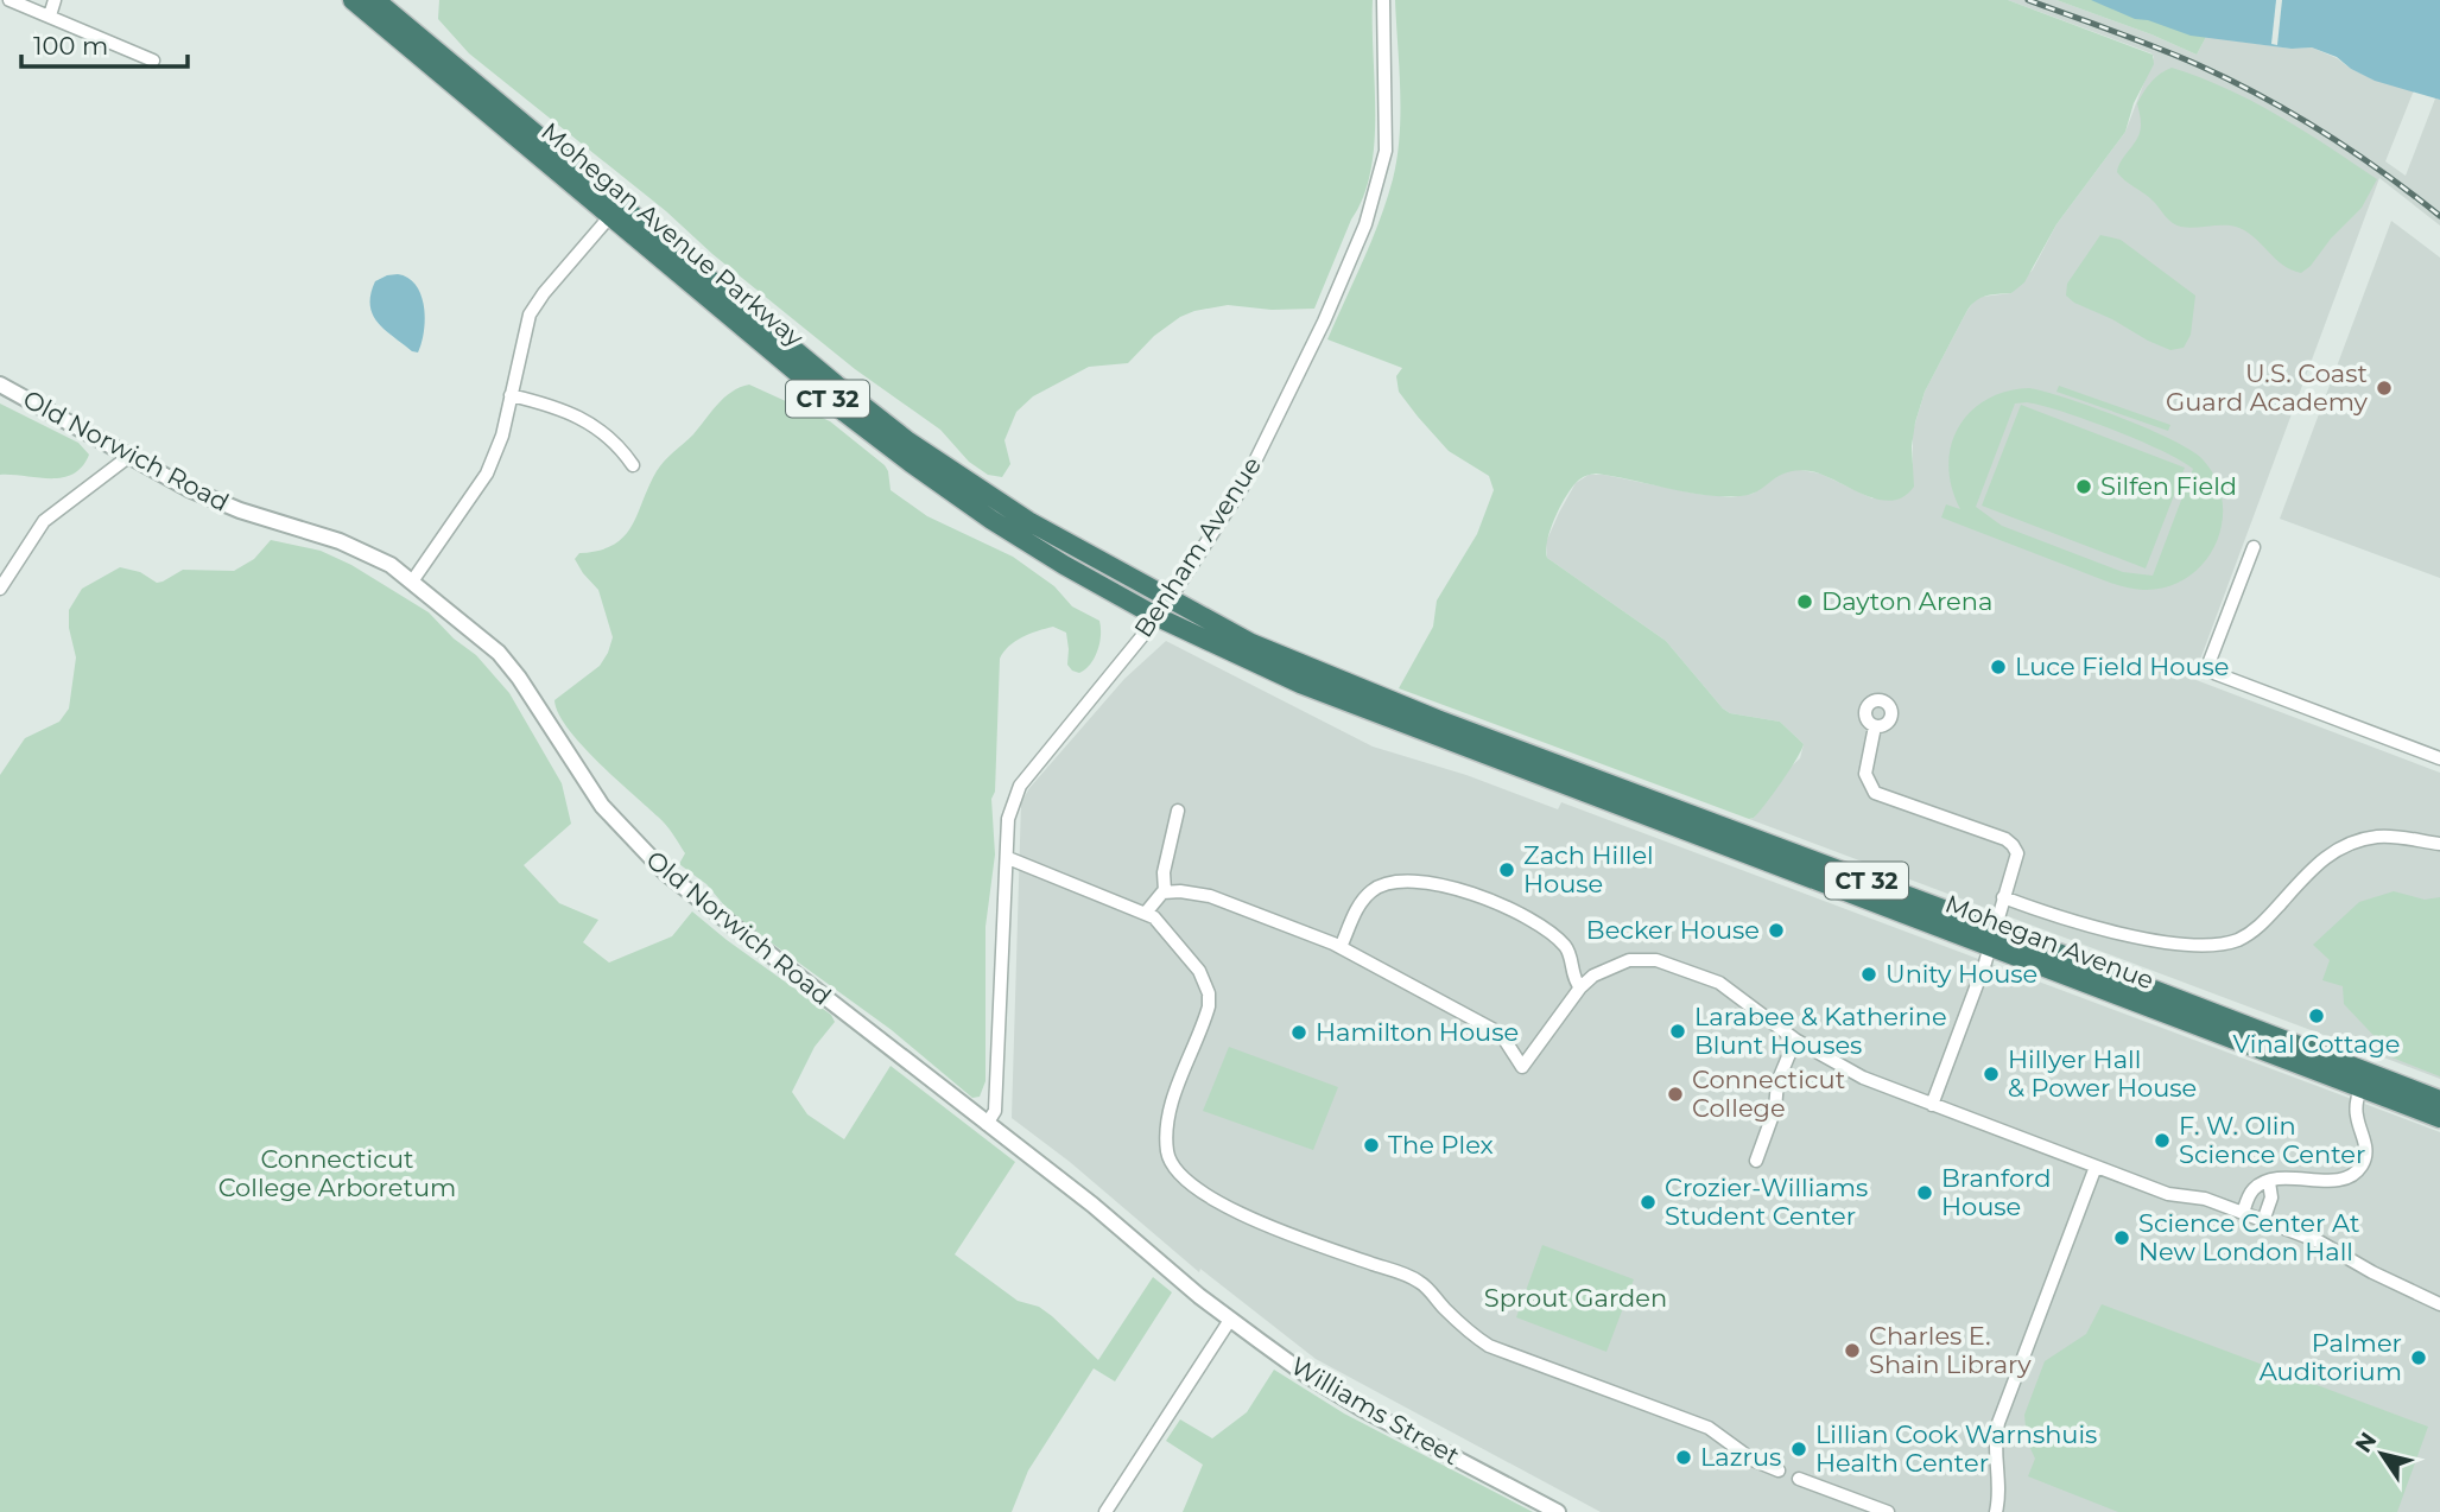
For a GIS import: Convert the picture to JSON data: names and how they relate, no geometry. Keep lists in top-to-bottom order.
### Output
{
  "streets": {
    "highway": ["Mohegan Avenue Parkway", "CT 32", "Mohegan Avenue"],
    "street": ["Old Norwich Road", "Benham Avenue", "Williams Street"]
  },
  "crossings": [
    ["Mohegan Avenue Parkway", "Benham Avenue"],
    ["Mohegan Avenue Parkway", "Mohegan Avenue"],
    ["Old Norwich Road", "Benham Avenue"],
    ["Old Norwich Road", "Williams Street"]
  ],
  "parks": ["Connecticut College Arboretum", "Sprout Garden"],
  "places": [
    "U.S. Coast Guard Academy",
    "Silfen Field",
    "Dayton Arena",
    "Luce Field House",
    "Zach Hillel House",
    "Becker House",
    "Unity House",
    "Vinal Cottage",
    "Larabee & Katherine Blunt Houses",
    "Hamilton House",
    "Hillyer Hall & Power House",
    "Connecticut College",
    "F. W. Olin Science Center",
    "The Plex",
    "Branford House",
    "Crozier-Williams Student Center",
    "Science Center At New London Hall",
    "Charles E. Shain Library",
    "Palmer Auditorium",
    "Lillian Cook Warnshuis Health Center",
    "Lazrus"
  ],
  "scale_bar": "100 m",
  "north": "top left"
}
